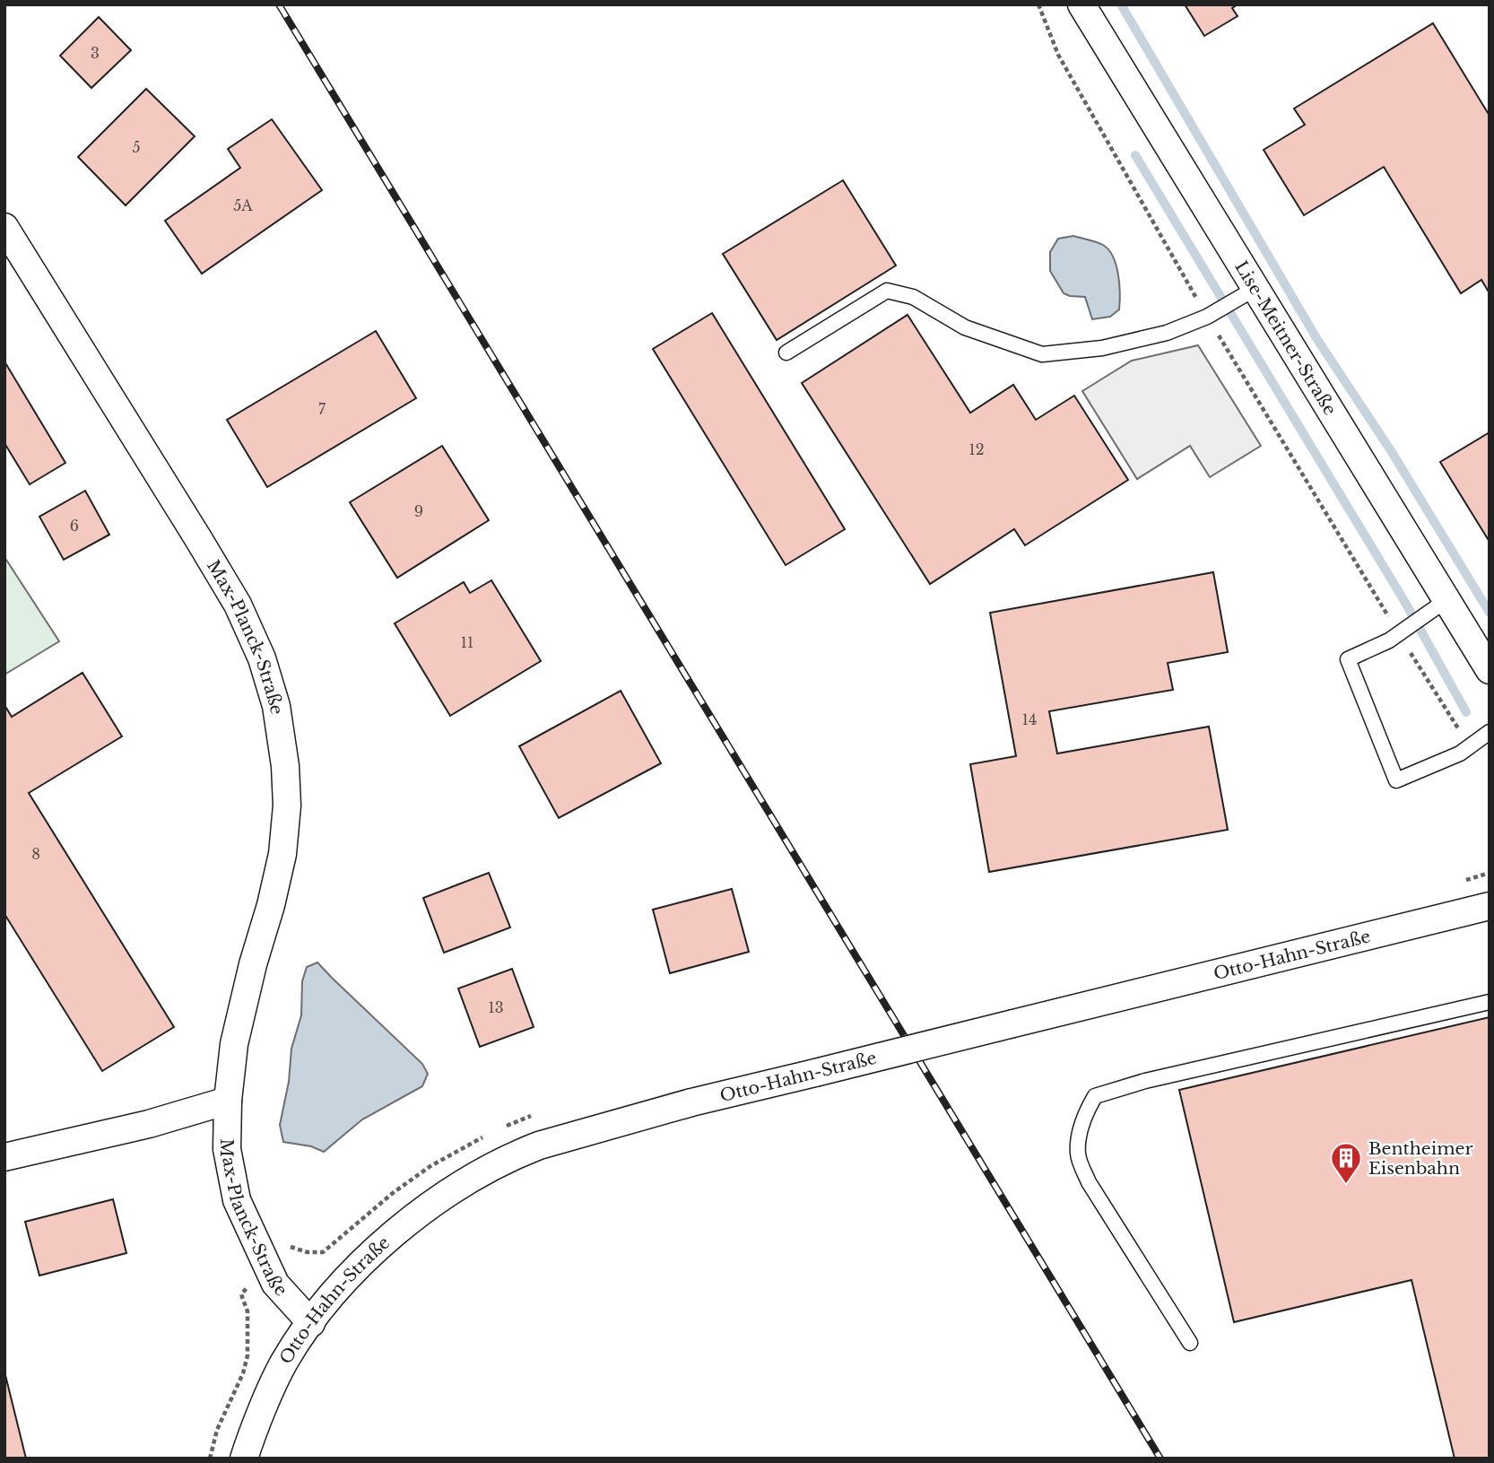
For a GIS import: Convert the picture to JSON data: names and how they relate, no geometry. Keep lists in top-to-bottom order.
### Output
{
  "streets": {
    "street": ["Lise-Meitner-Straße", "Max-Planck-Straße", "Otto-Hahn-Straße"]
  },
  "crossings": [
    ["Max-Planck-Straße", "Otto-Hahn-Straße"]
  ],
  "places": {
    "building": ["Bentheimer Eisenbahn"]
  },
  "house_numbers": [
    "3",
    "5",
    "5A",
    "7",
    "12",
    "9",
    "6",
    "11",
    "14",
    "8",
    "13"
  ]
}
